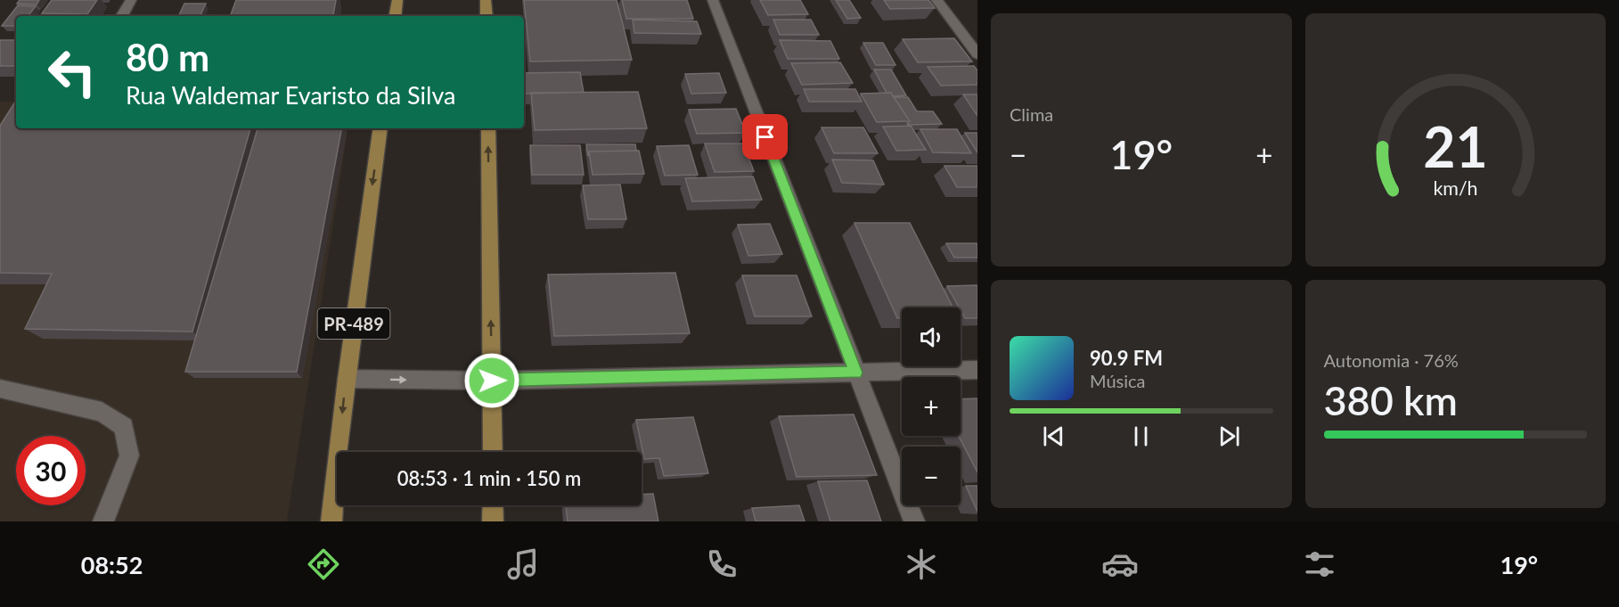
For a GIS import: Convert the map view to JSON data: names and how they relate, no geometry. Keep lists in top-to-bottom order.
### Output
{
  "streets": {
    "main road": ["PR-489"]
  },
  "page": {
    "tile": [
      "Clima",
      ["Autonomia · 76%", "380 km"]
    ],
    "turn": ["80 m", "Rua Waldemar Evaristo da Silva"],
    "heat": ["−", "19°", "+"],
    "map_buttons": ["+", "−"],
    "song": ["90.9 FM", "Música"],
    "limit": "30",
    "trip": "08:53 · 1 min · 150 m",
    "tabs": ["08:52", "19°"],
    "gauge": ["21", "km/h"]
  }
}
